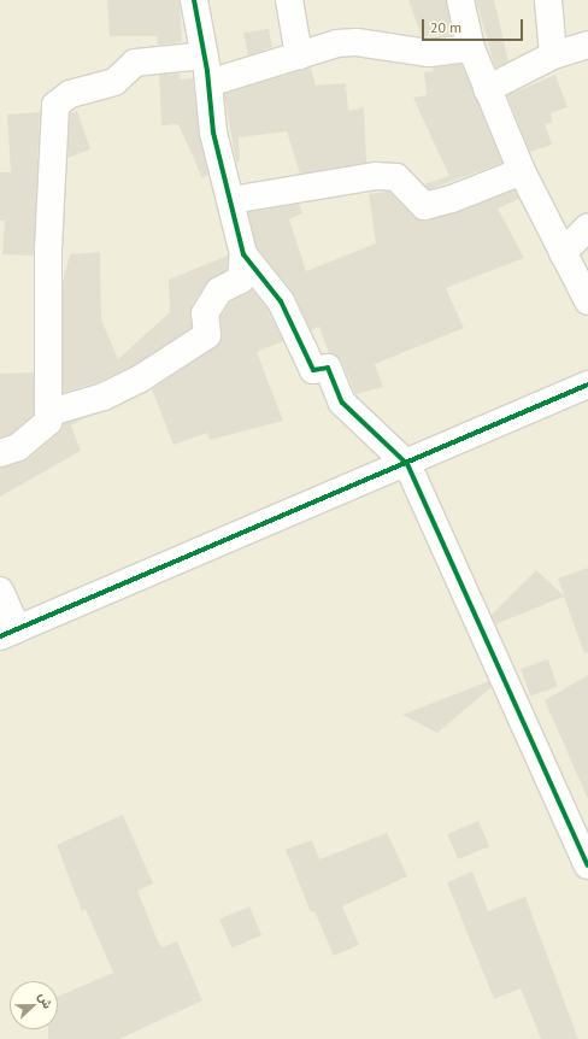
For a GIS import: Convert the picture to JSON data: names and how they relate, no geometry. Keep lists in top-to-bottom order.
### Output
{
  "scale_bar": "20 m",
  "north": "right"
}
